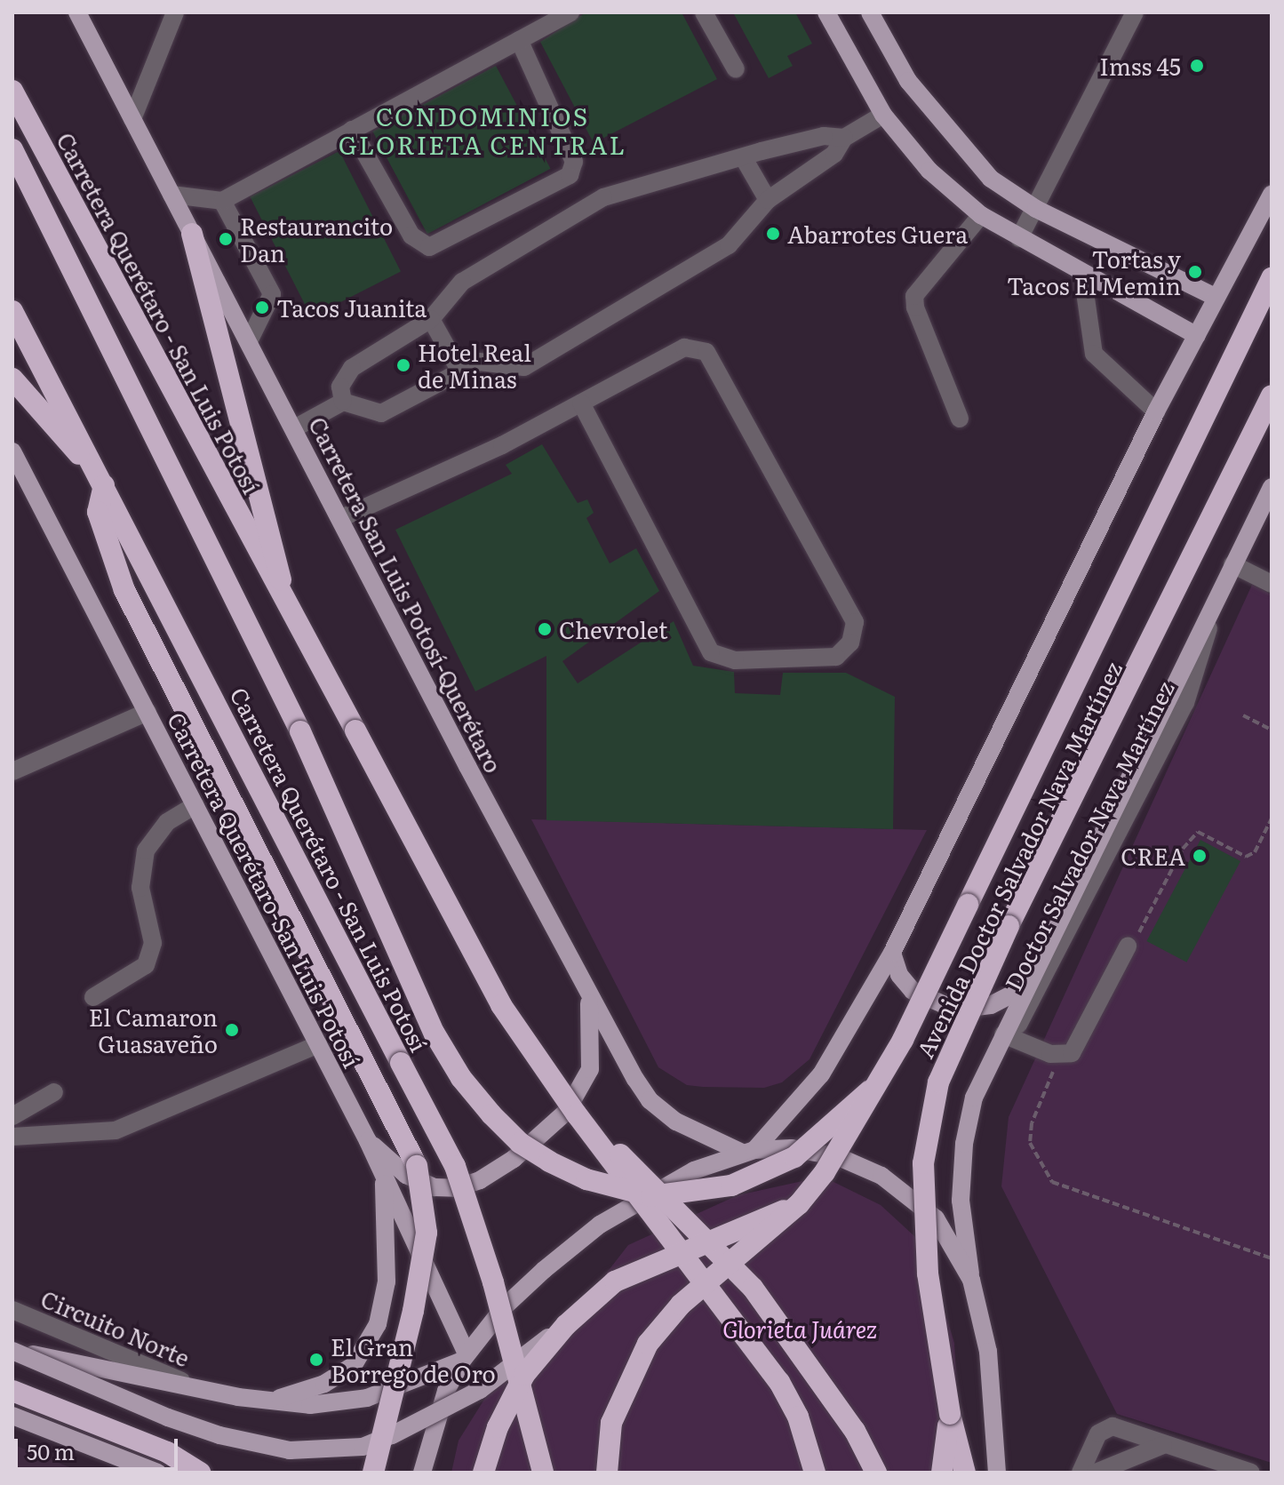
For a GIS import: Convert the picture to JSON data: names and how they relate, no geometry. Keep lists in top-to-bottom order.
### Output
{
  "streets": {
    "highway": ["Carretera Querétaro - San Luis Potosí", "Avenida Doctor Salvador Nava Martínez"],
    "main road": ["Carretera San Luis Potosí-Querétaro", "Carretera Querétaro-San Luis Potosí"],
    "street": ["Circuito Norte"]
  },
  "districts": ["CONDOMINIOS GLORIETA CENTRAL"],
  "parks": ["Glorieta Juárez"],
  "places": [
    "Imss 45",
    "Abarrotes Guera",
    "Restaurancito Dan",
    "Tortas y Tacos El Memin",
    "Tacos Juanita",
    "Hotel Real de Minas",
    "Chevrolet",
    "CREA",
    "El Camaron Guasaveño",
    "El Gran Borrego de Oro"
  ],
  "scale_bar": "50 m"
}
